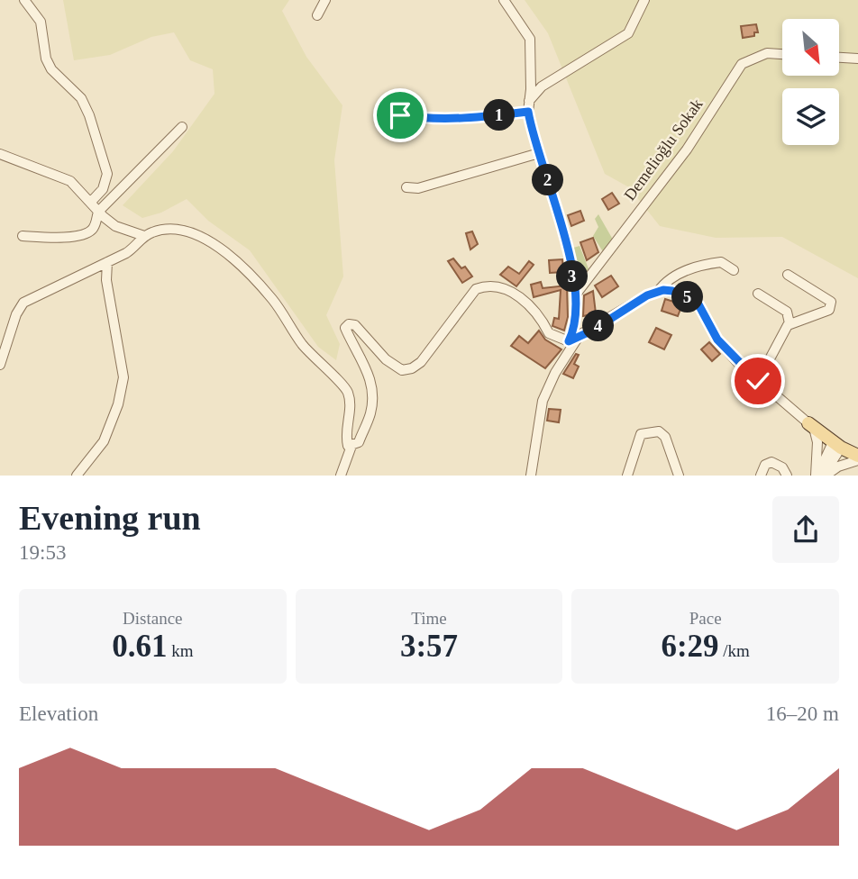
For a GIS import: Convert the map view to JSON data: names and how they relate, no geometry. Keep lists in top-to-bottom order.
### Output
{
  "streets": {
    "street": ["Demelioğlu Sokak"]
  },
  "north": "bottom right",
  "page": {
    "pins": [
      "1",
      "2",
      "3",
      "5",
      "4"
    ],
    "heading": ["Evening run", "19:53"],
    "stats": [
      ["Distance", "0.61 km"],
      ["Time", "3:57"],
      ["Pace", "6:29 /km"]
    ],
    "chart": ["Elevation", "16–20 m"]
  }
}
